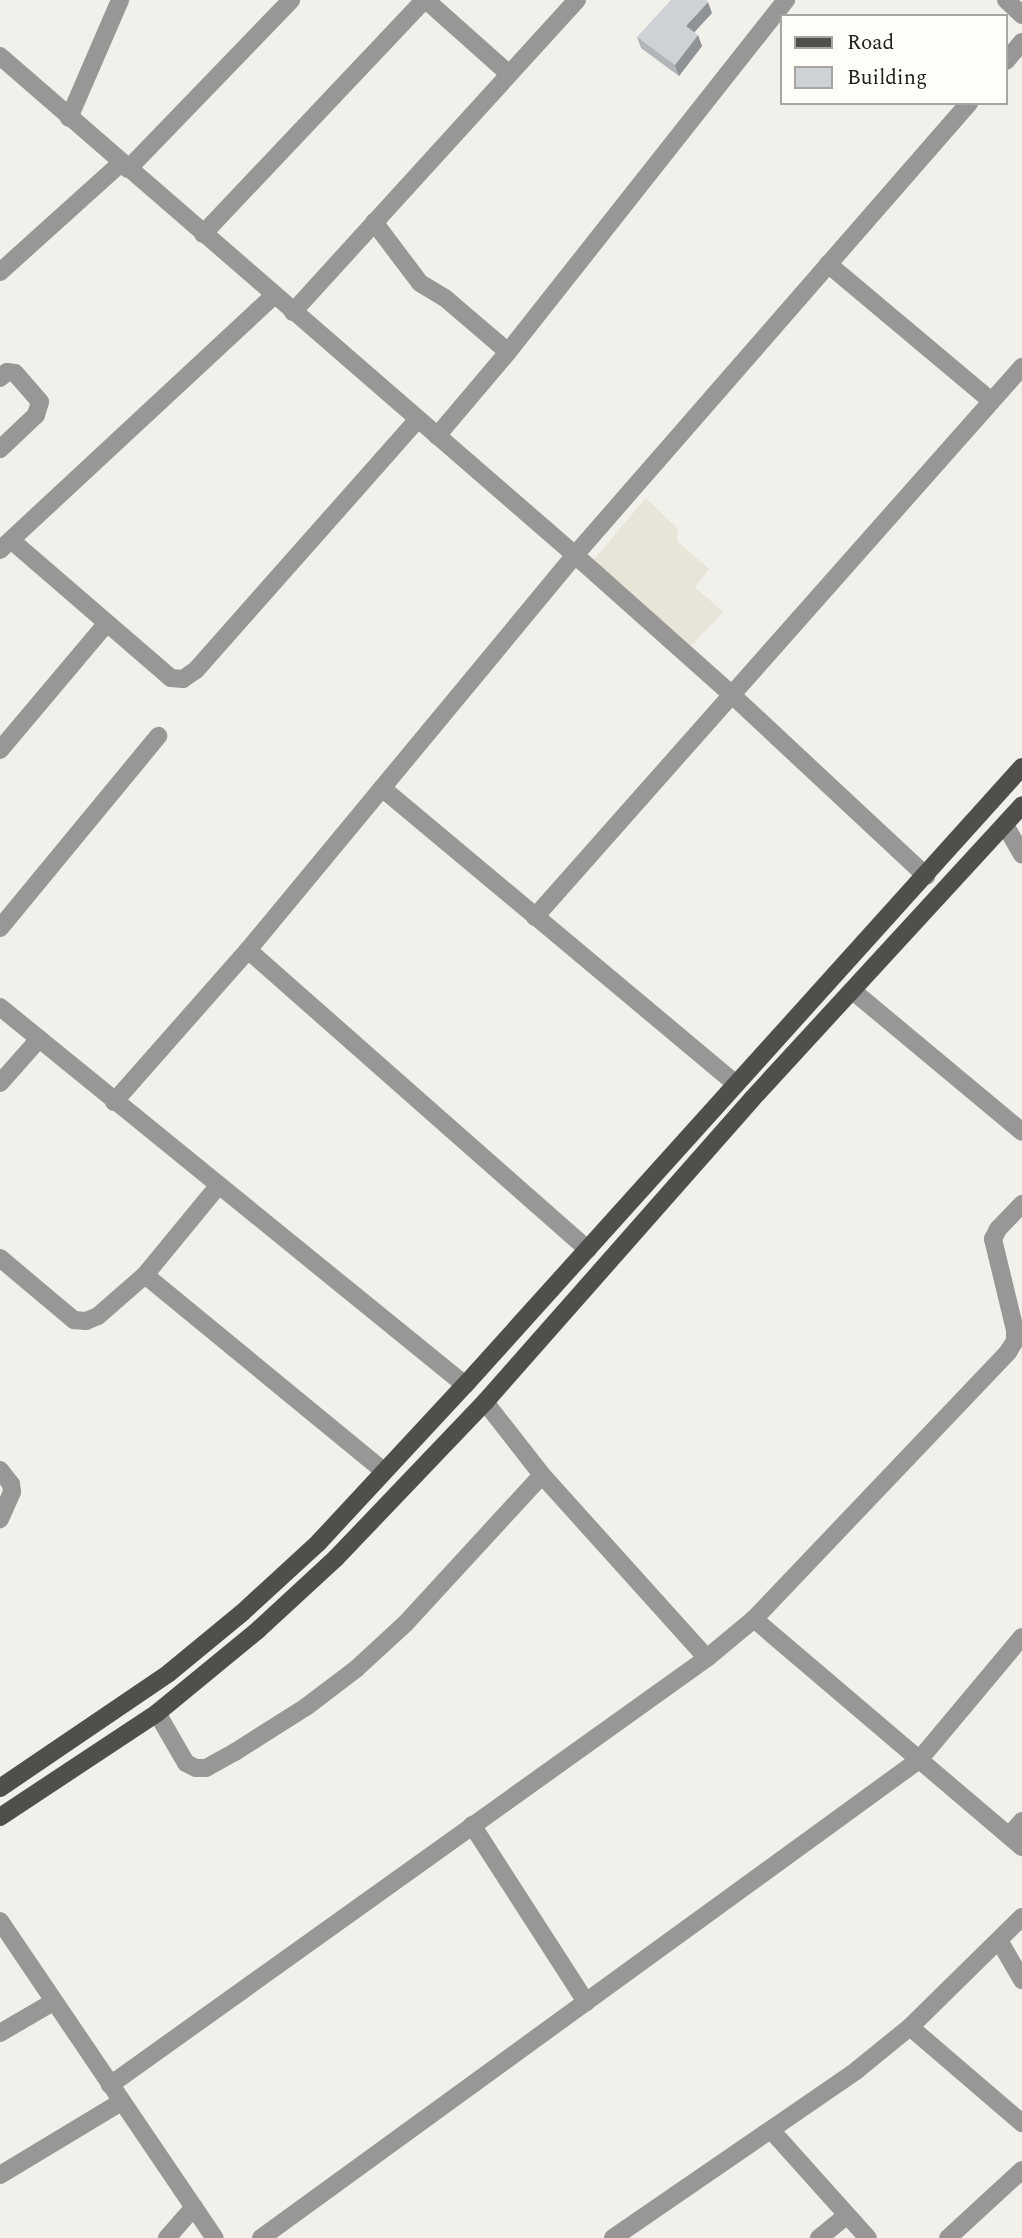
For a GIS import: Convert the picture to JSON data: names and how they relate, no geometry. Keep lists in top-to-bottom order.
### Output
{
  "legend": ["Road", "Building"]
}
